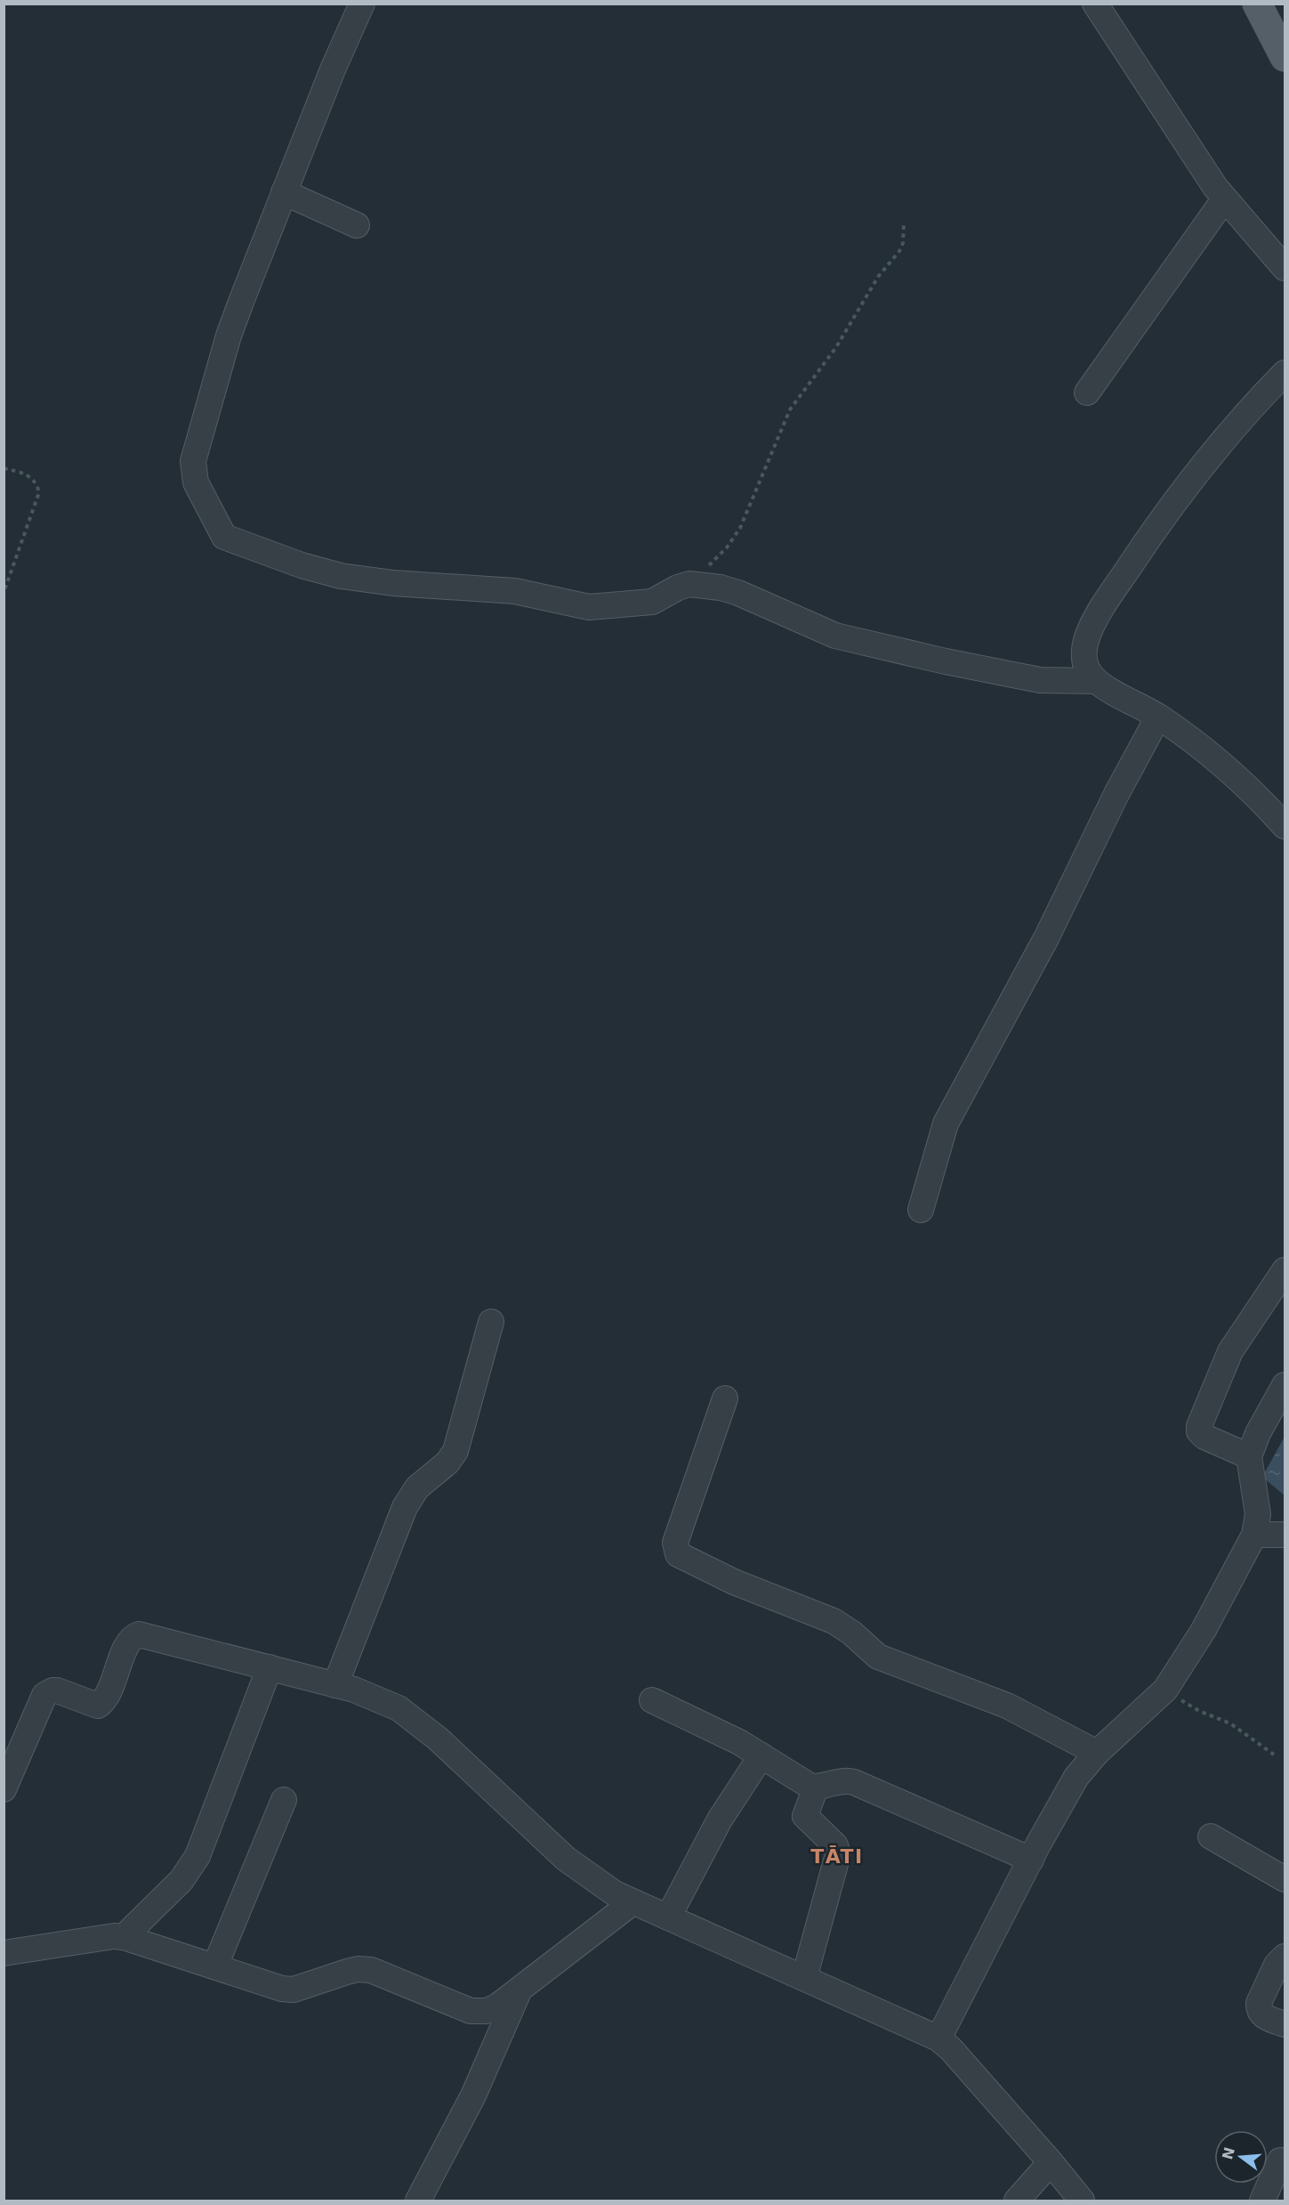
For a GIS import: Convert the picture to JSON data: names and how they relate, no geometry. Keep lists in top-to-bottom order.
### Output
{
  "districts": ["TĀTI"],
  "north": "left"
}
